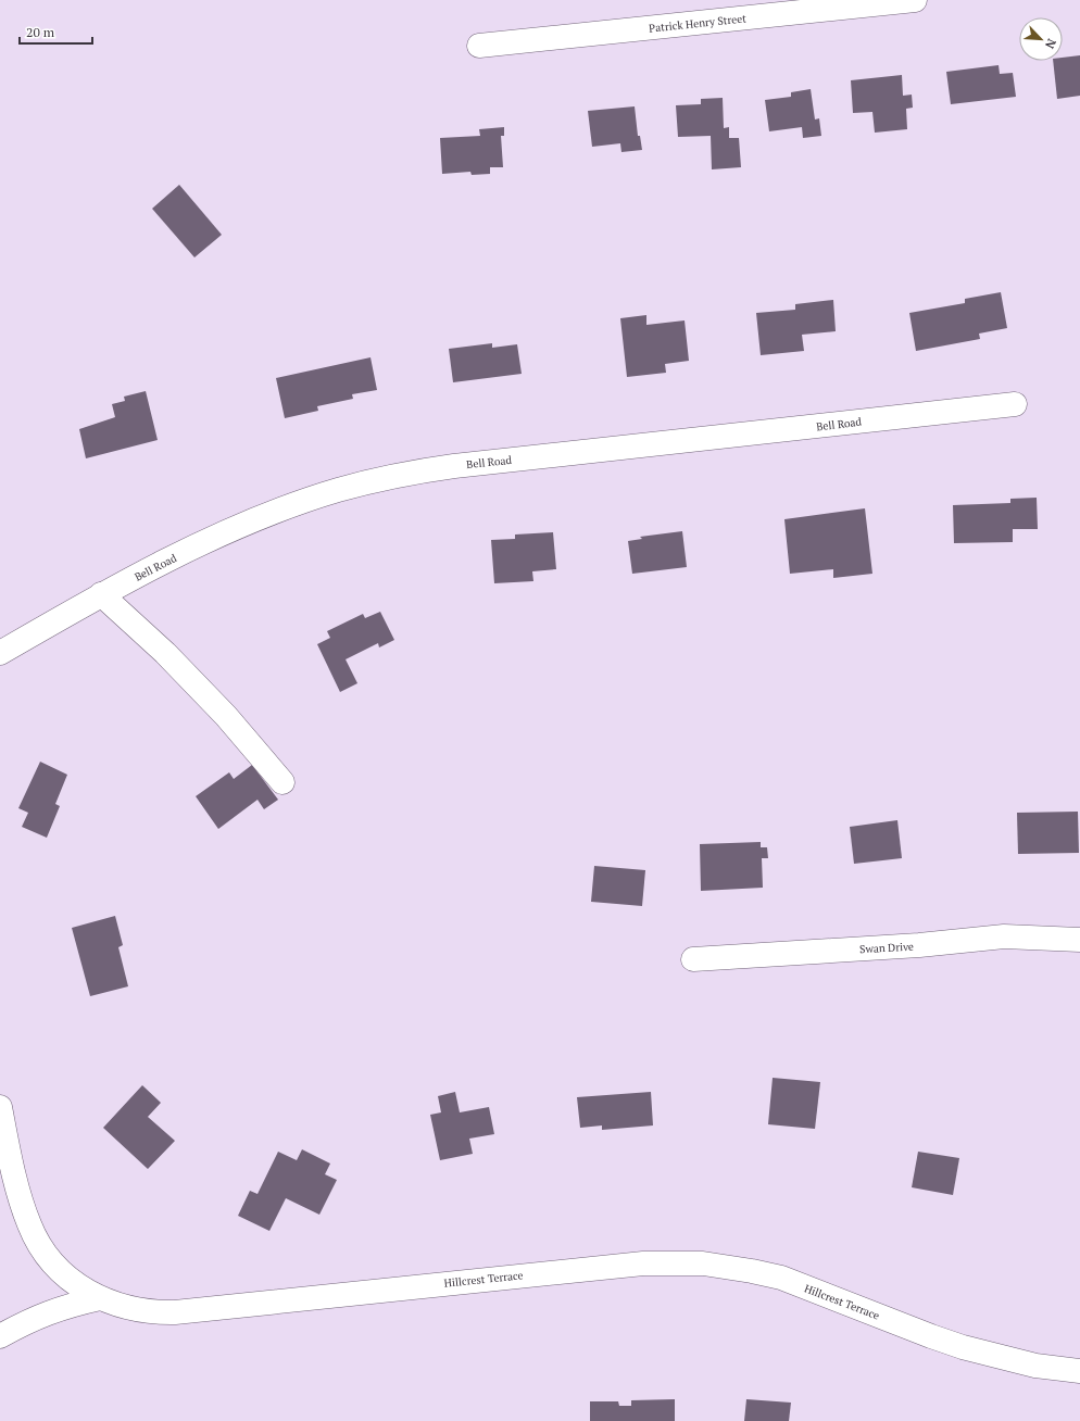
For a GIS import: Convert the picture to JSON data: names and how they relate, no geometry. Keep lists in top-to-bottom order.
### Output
{
  "streets": {
    "street": [
      "Patrick Henry Street",
      "Bell Road",
      "Swan Drive",
      "Hillcrest Terrace"
    ]
  },
  "scale_bar": "20 m",
  "north": "bottom right"
}
